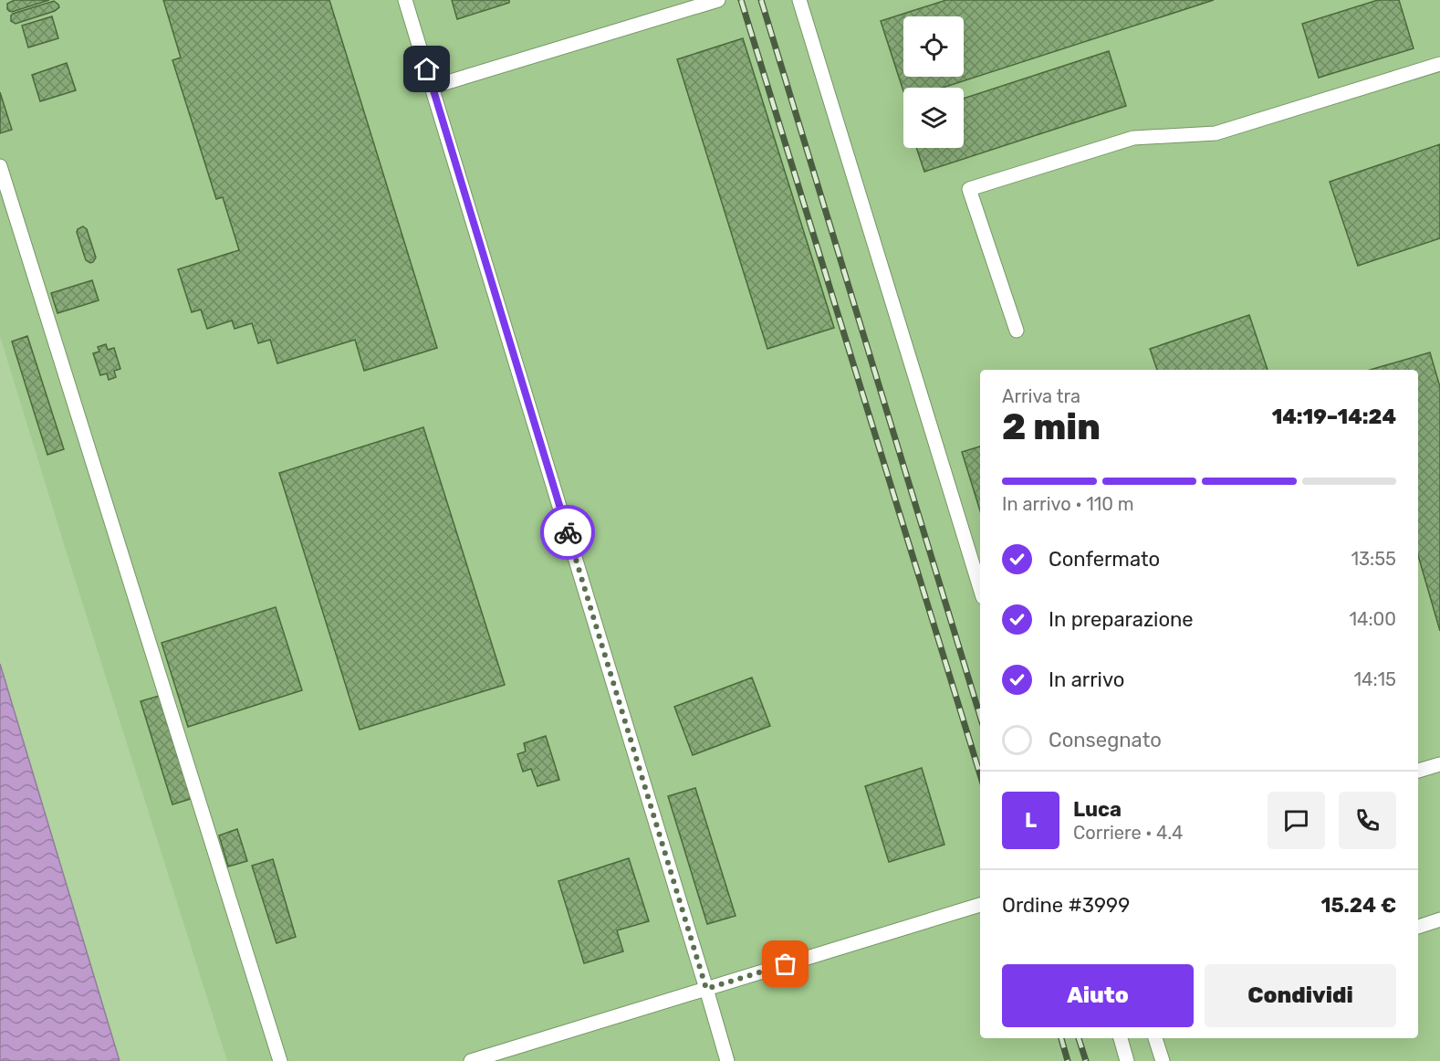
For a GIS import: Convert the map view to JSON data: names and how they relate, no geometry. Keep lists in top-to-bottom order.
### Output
{
  "page": {
    "heading": ["2 min", "Arriva tra", "14:19–14:24"],
    "panel": [
      "Luca",
      "Corriere · 4.4",
      "Ordine #3999",
      "15.24 €"
    ],
    "bar": "In arrivo · 110 m",
    "list": [
      ["Confermato", "13:55"],
      ["In preparazione", "14:00"],
      ["In arrivo", "14:15"],
      "Consegnato"
    ],
    "round": "L",
    "buttons": ["Aiuto", "Condividi"]
  }
}
